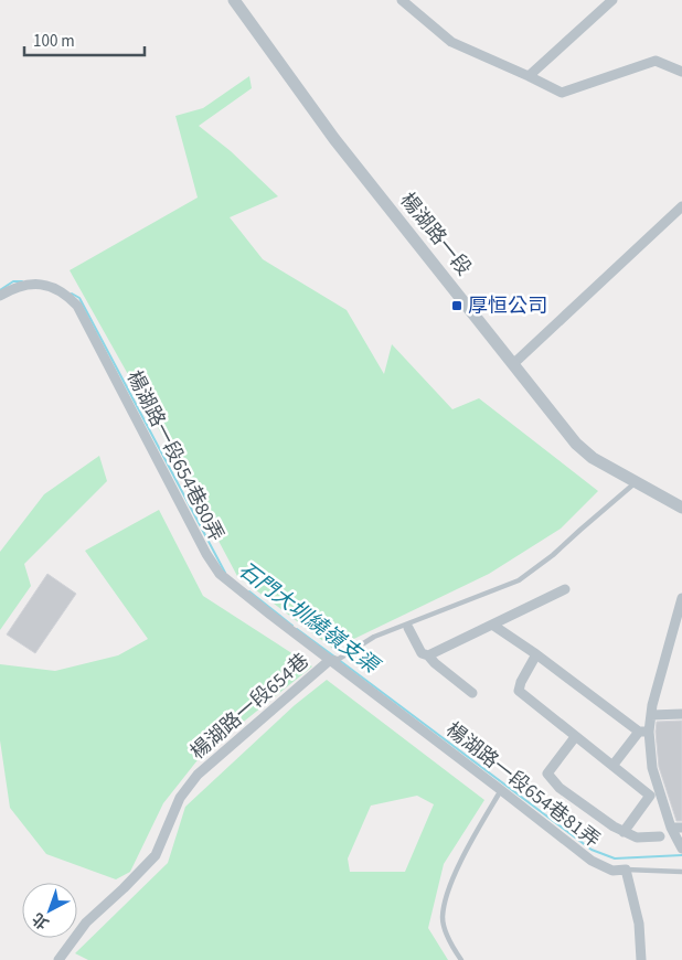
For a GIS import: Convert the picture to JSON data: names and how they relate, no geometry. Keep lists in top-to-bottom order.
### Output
{
  "streets": {
    "street": [
      "楊湖路一段",
      "楊湖路一段654巷80弄",
      "楊湖路一段654巷",
      "楊湖路一段654巷81弄"
    ]
  },
  "crossings": [
    ["楊湖路一段", "楊湖路一段654巷"],
    ["楊湖路一段654巷80弄", "楊湖路一段654巷"],
    ["楊湖路一段654巷80弄", "楊湖路一段654巷81弄"],
    ["楊湖路一段654巷", "楊湖路一段654巷81弄"]
  ],
  "water": ["石門大圳繞嶺支渠"],
  "places": {
    "transit": ["厚恒公司"]
  },
  "scale_bar": "100 m",
  "north": "bottom left"
}
